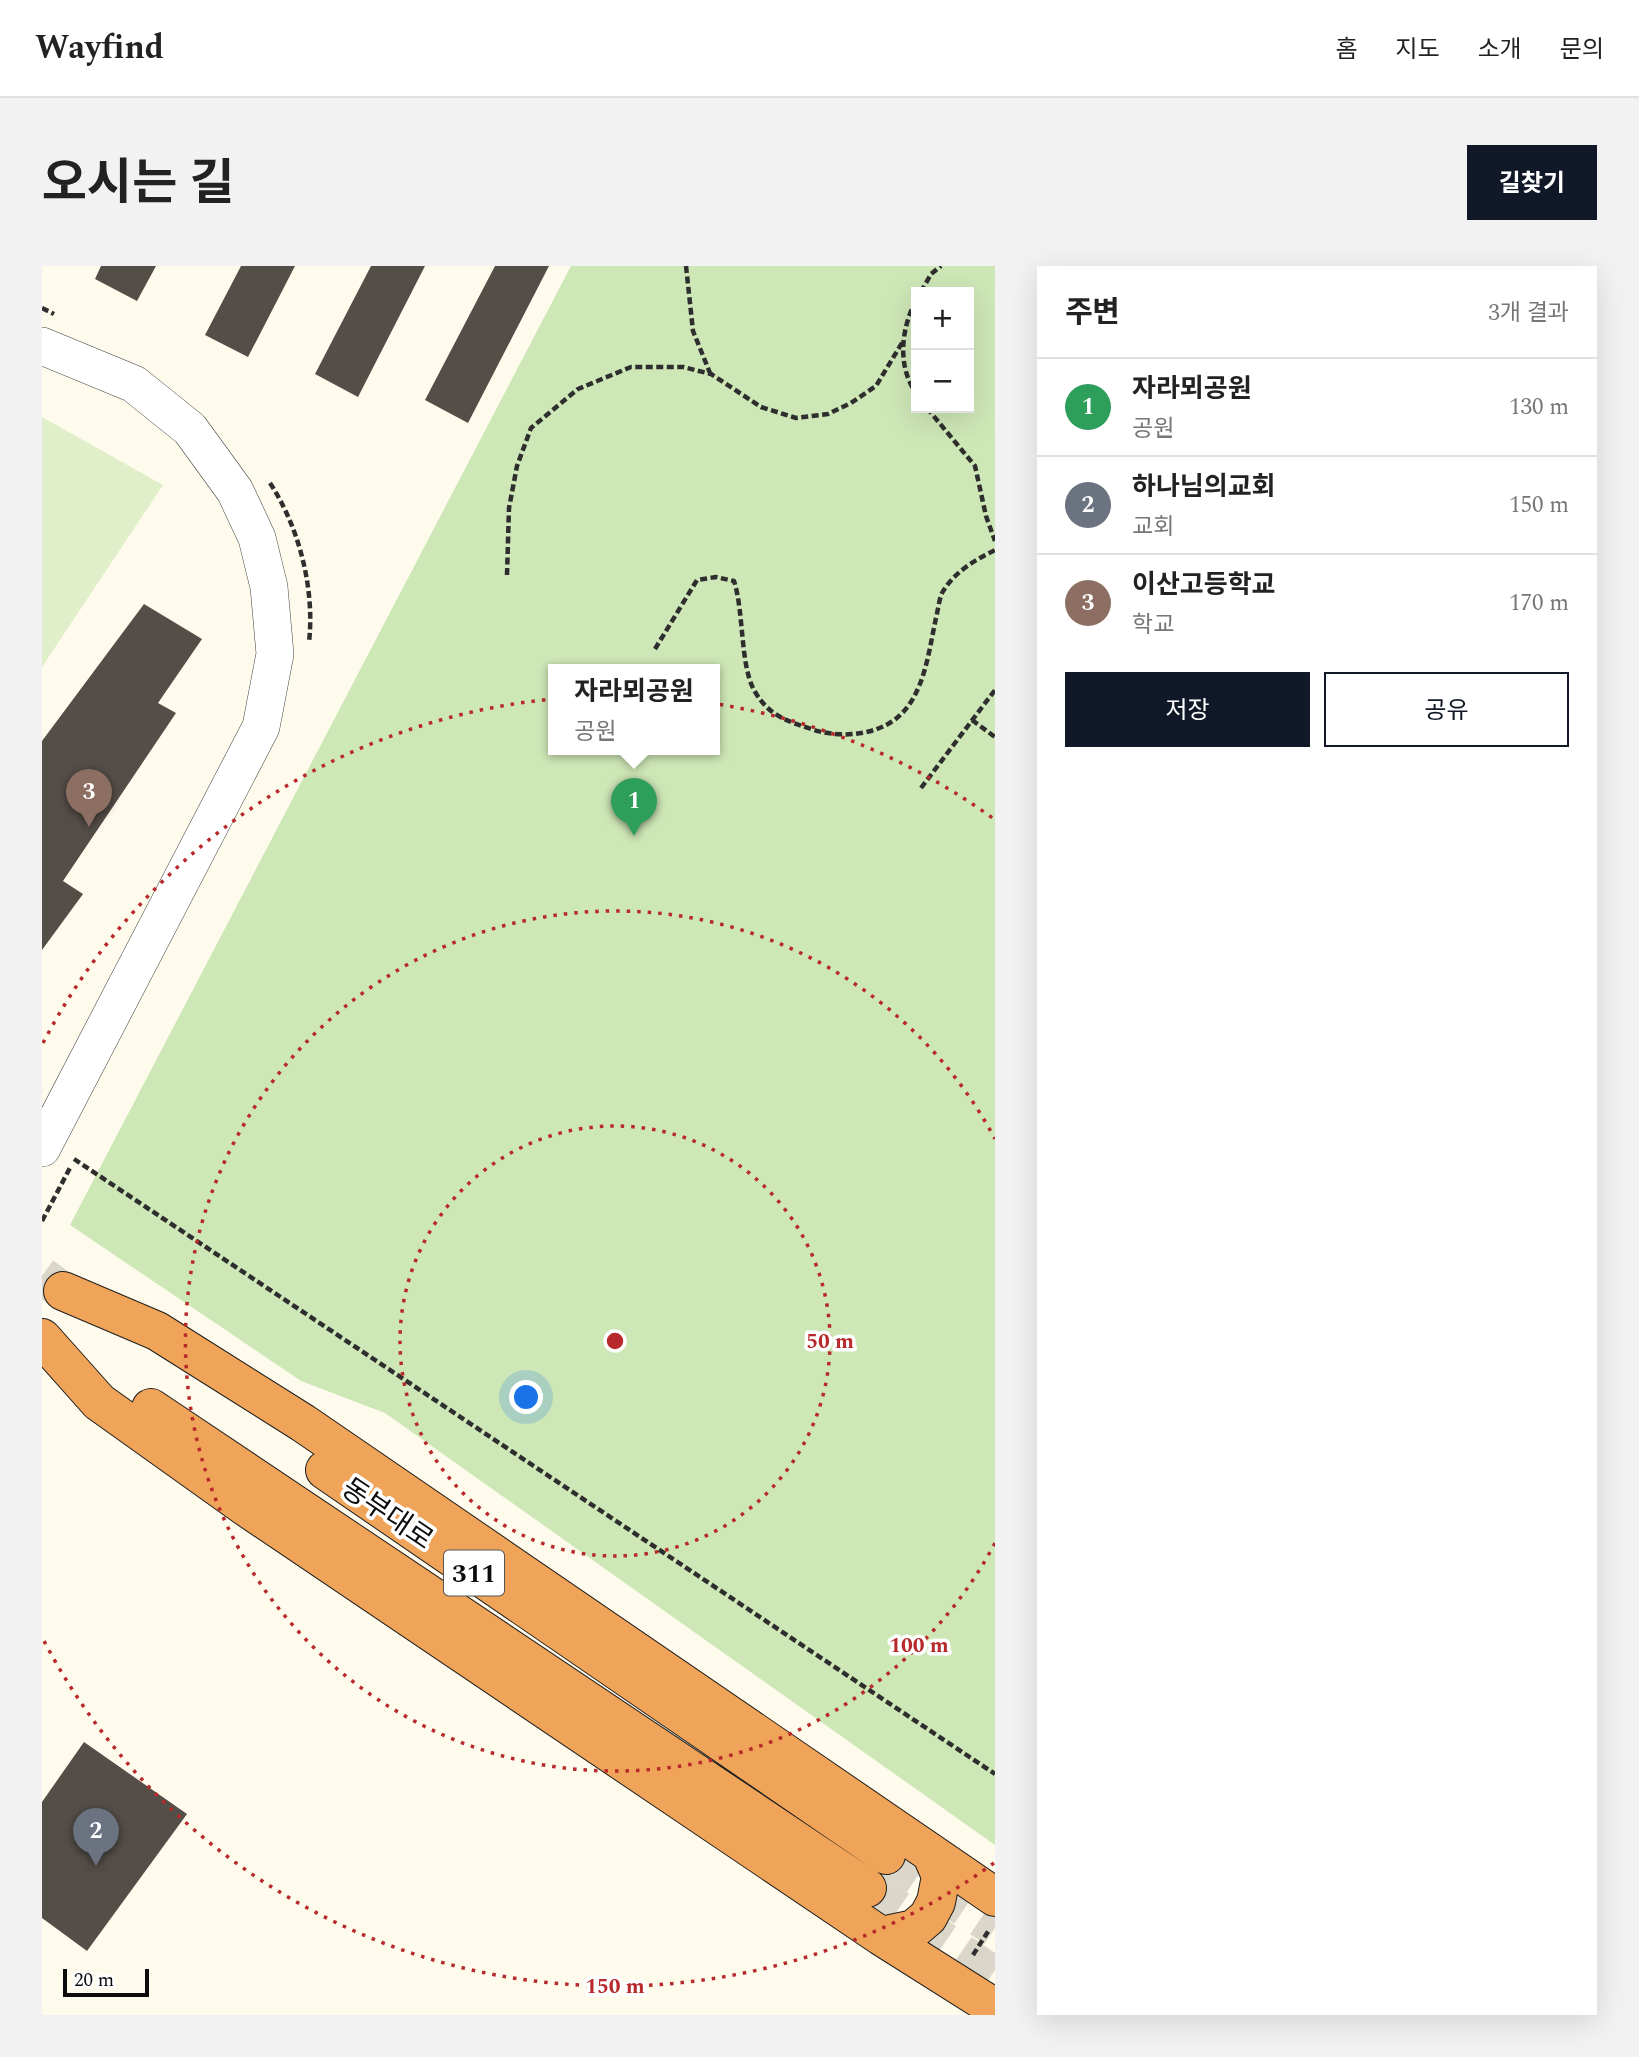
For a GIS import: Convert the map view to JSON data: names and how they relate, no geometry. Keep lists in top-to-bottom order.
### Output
{
  "streets": {
    "highway": ["동부대로", "311"]
  },
  "scale_bar": "20 m",
  "page": {
    "header": "Wayfind",
    "nav": [
      "홈",
      "지도",
      "소개",
      "문의"
    ],
    "title": "오시는 길",
    "buttons": [
      "길찾기",
      ["저장", "공유"]
    ],
    "heading": ["주변", "3개 결과"],
    "map_buttons": ["+", "−"],
    "list": [
      {
        "mark": "1",
        "name": "자라뫼공원",
        "note": "공원",
        "value": "130 m"
      },
      {
        "mark": "2",
        "name": "하나님의교회",
        "note": "교회",
        "value": "150 m"
      },
      {
        "mark": "3",
        "name": "이산고등학교",
        "note": "학교",
        "value": "170 m"
      }
    ],
    "popup": ["자라뫼공원", "공원"],
    "pins": ["3", "1", "2"],
    "scale": "20 m"
  },
  "rings": ["50 m", "100 m", "150 m"]
}
